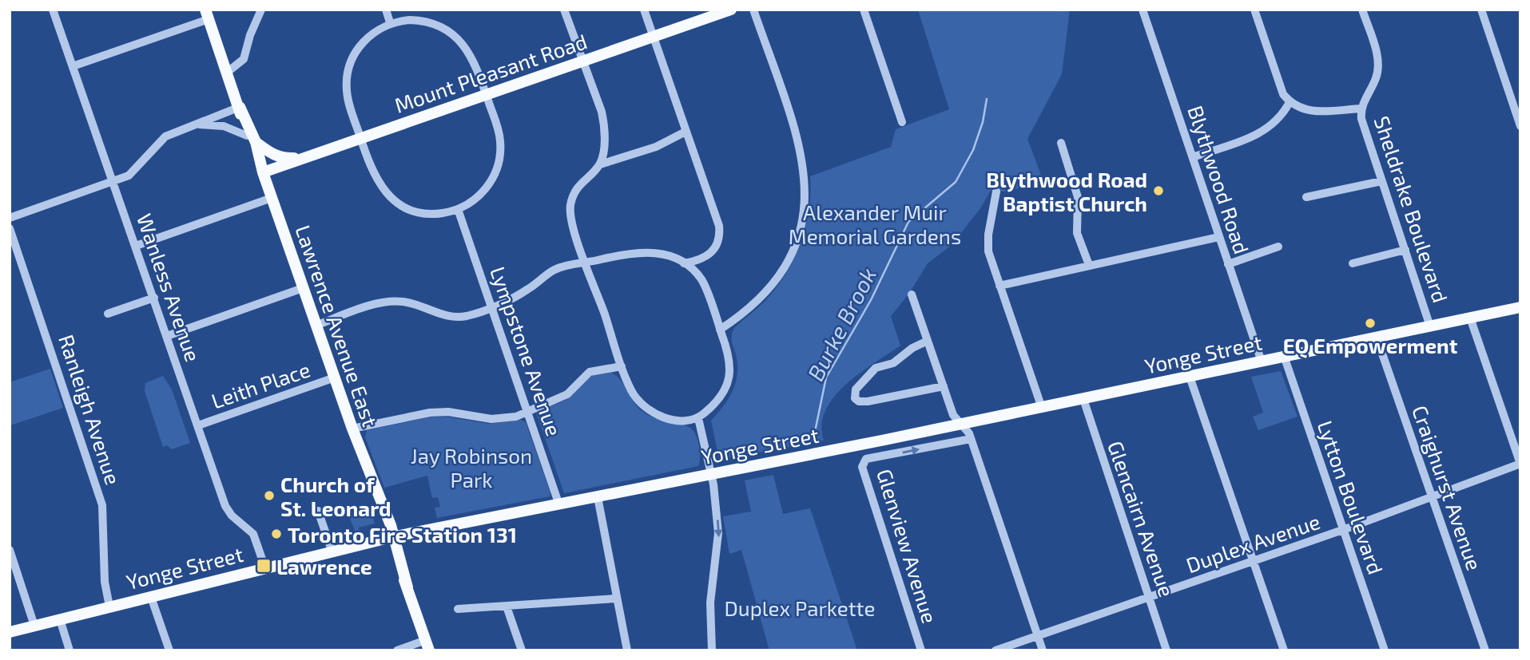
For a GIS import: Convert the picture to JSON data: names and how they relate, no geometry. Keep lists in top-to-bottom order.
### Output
{
  "streets": {
    "main road": ["Mount Pleasant Road", "Lawrence Avenue East", "Yonge Street"],
    "street": [
      "Blythwood Road",
      "Sheldrake Boulevard",
      "Wanless Avenue",
      "Lympstone Avenue",
      "Leith Place",
      "Ranleigh Avenue",
      "Craighurst Avenue",
      "Lytton Boulevard",
      "Glencairn Avenue",
      "Duplex Avenue",
      "Glenview Avenue"
    ]
  },
  "crossings": [
    ["Mount Pleasant Road", "Lawrence Avenue East"],
    ["Blythwood Road", "Yonge Street"],
    ["Sheldrake Boulevard", "Yonge Street"],
    ["Wanless Avenue", "Yonge Street"],
    ["Wanless Avenue", "Leith Place"],
    ["Lawrence Avenue East", "Yonge Street"],
    ["Lawrence Avenue East", "Leith Place"],
    ["Lympstone Avenue", "Yonge Street"],
    ["Yonge Street", "Ranleigh Avenue"],
    ["Yonge Street", "Craighurst Avenue"],
    ["Yonge Street", "Lytton Boulevard"],
    ["Yonge Street", "Glencairn Avenue"],
    ["Craighurst Avenue", "Duplex Avenue"],
    ["Lytton Boulevard", "Duplex Avenue"],
    ["Glencairn Avenue", "Duplex Avenue"]
  ],
  "water": ["Burke Brook"],
  "parks": ["Alexander Muir Memorial Gardens", "Jay Robinson Park", "Duplex Parkette"],
  "places": {
    "other": [
      "Blythwood Road Baptist Church",
      "EQ Empowerment",
      "Church of St. Leonard",
      "Toronto Fire Station 131"
    ],
    "transit": ["Lawrence"]
  }
}
